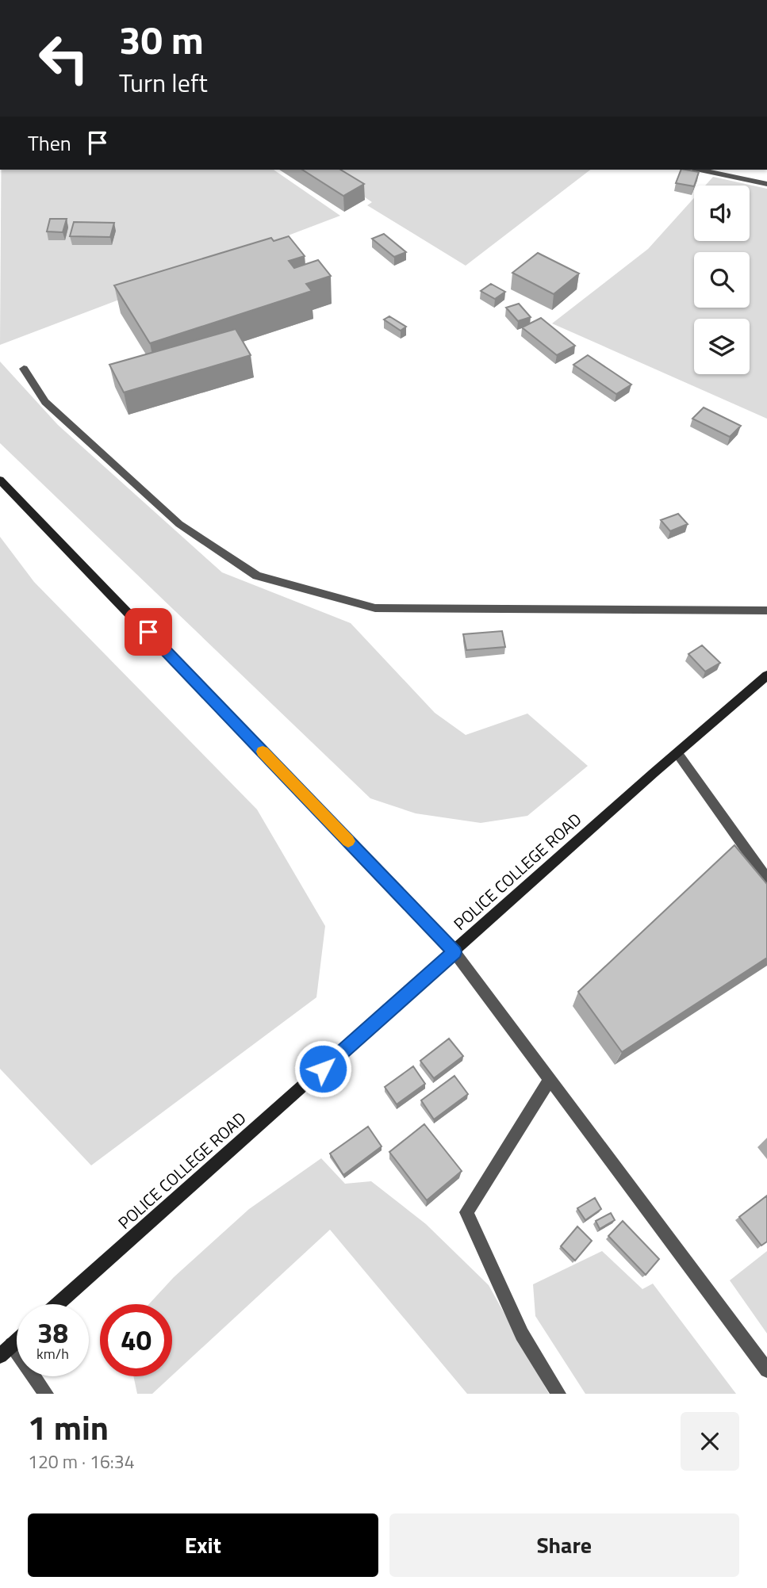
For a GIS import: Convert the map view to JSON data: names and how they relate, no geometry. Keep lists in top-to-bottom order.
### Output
{
  "streets": {
    "street": ["POLICE COLLEGE ROAD"]
  },
  "page": {
    "turn": ["30 m", "Turn left"],
    "then": "Then",
    "speed": "38 km/h",
    "limit": "40",
    "heading": ["1 min", "120 m · 16:34"],
    "buttons": ["Exit", "Share"]
  }
}
